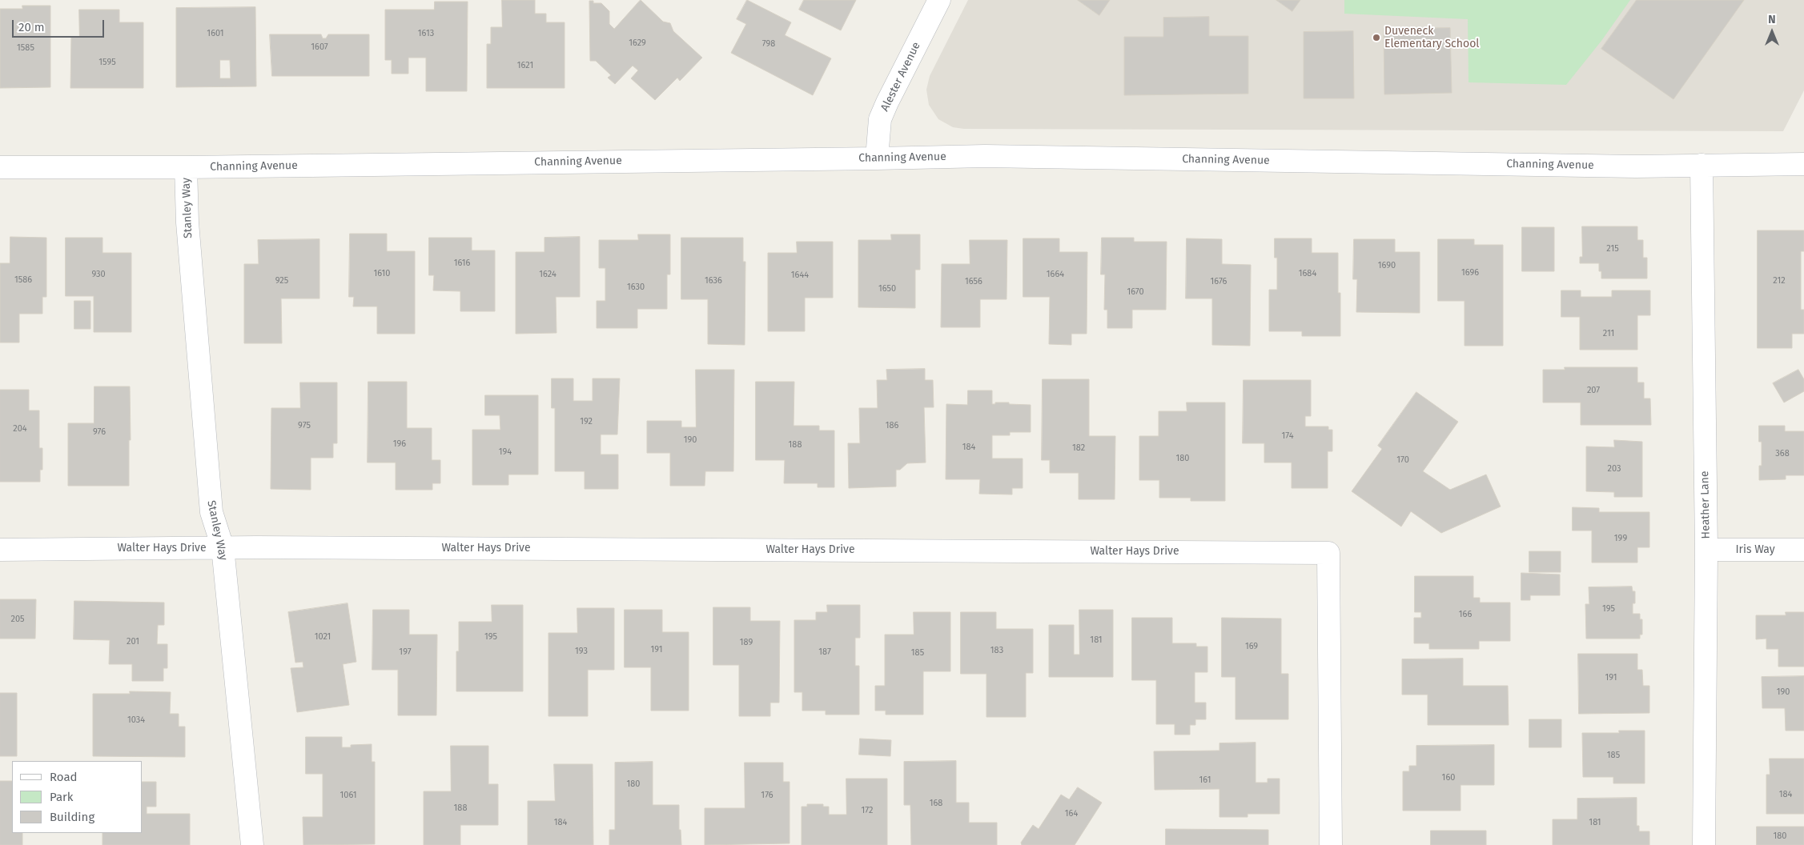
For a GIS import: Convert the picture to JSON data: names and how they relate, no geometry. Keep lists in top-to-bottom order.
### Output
{
  "streets": {
    "street": [
      "Alester Avenue",
      "Channing Avenue",
      "Stanley Way",
      "Heather Lane",
      "Walter Hays Drive",
      "Iris Way"
    ]
  },
  "crossings": [
    ["Alester Avenue", "Channing Avenue"],
    ["Channing Avenue", "Stanley Way"],
    ["Channing Avenue", "Heather Lane"],
    ["Stanley Way", "Walter Hays Drive"],
    ["Heather Lane", "Iris Way"]
  ],
  "places": ["Duveneck Elementary School"],
  "house_numbers": [
    "1601",
    "1613",
    "1629",
    "798",
    "1607",
    "1585",
    "1595",
    "1621",
    "215",
    "1616",
    "1690",
    "1696",
    "1610",
    "1684",
    "930",
    "1624",
    "1664",
    "1644",
    "1586",
    "925",
    "1636",
    "212",
    "1656",
    "1676",
    "1630",
    "1650",
    "1670",
    "211",
    "207",
    "192",
    "975",
    "186",
    "204",
    "976",
    "174",
    "190",
    "196",
    "188",
    "184",
    "182",
    "194",
    "368",
    "180",
    "170",
    "203",
    "199",
    "195",
    "166",
    "205",
    "1021",
    "195",
    "181",
    "201",
    "189",
    "169",
    "191",
    "183",
    "193",
    "197",
    "187",
    "185",
    "191",
    "190",
    "1034",
    "185",
    "160",
    "161",
    "180",
    "184",
    "1061",
    "176",
    "168",
    "188",
    "172",
    "164",
    "184",
    "181",
    "180"
  ],
  "legend": ["Road", "Park", "Building"],
  "scale_bar": "20 m",
  "north": "top"
}
